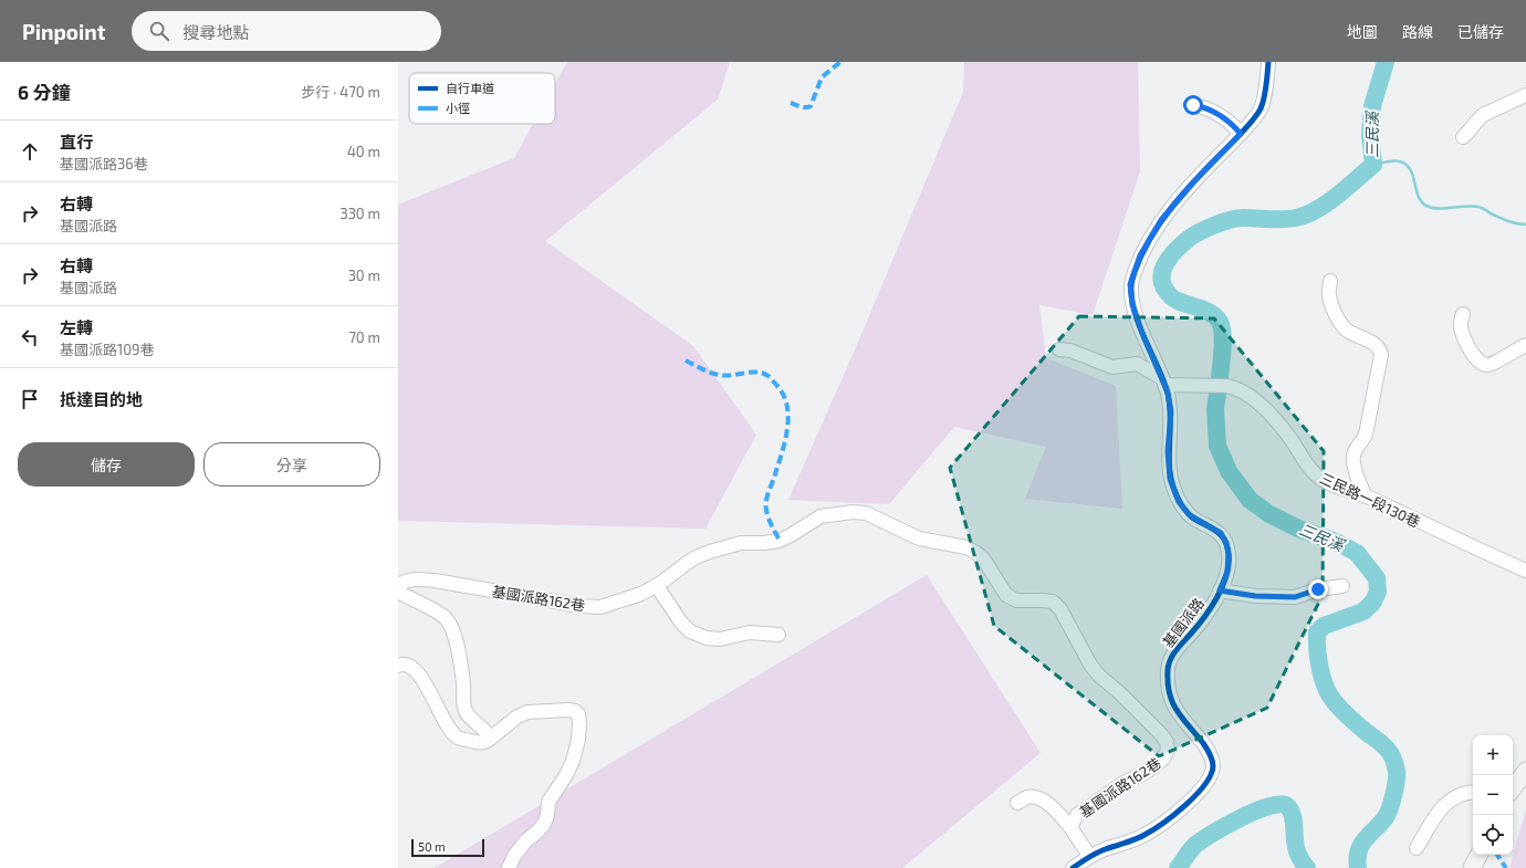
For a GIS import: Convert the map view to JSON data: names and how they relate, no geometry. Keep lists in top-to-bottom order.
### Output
{
  "streets": {
    "street": ["三民路一段130巷", "基國派路162巷", "基國派路"]
  },
  "crossings": [
    ["三民路一段130巷", "基國派路"],
    ["基國派路162巷", "基國派路"]
  ],
  "water": ["三民溪"],
  "legend": ["自行車道", "小徑"],
  "scale_bar": "50 m",
  "page": {
    "header": "Pinpoint",
    "search": "搜尋地點",
    "nav": ["地圖", "路線", "已儲存"],
    "heading": ["6 分鐘", "步行 · 470 m"],
    "list": [
      ["直行", "基國派路36巷", "40 m"],
      ["右轉", "基國派路", "330 m"],
      ["右轉", "基國派路", "30 m"],
      ["左轉", "基國派路109巷", "70 m"],
      "抵達目的地"
    ],
    "buttons": ["儲存", "分享"],
    "map_buttons": ["+", "−"],
    "scale": "50 m"
  }
}
